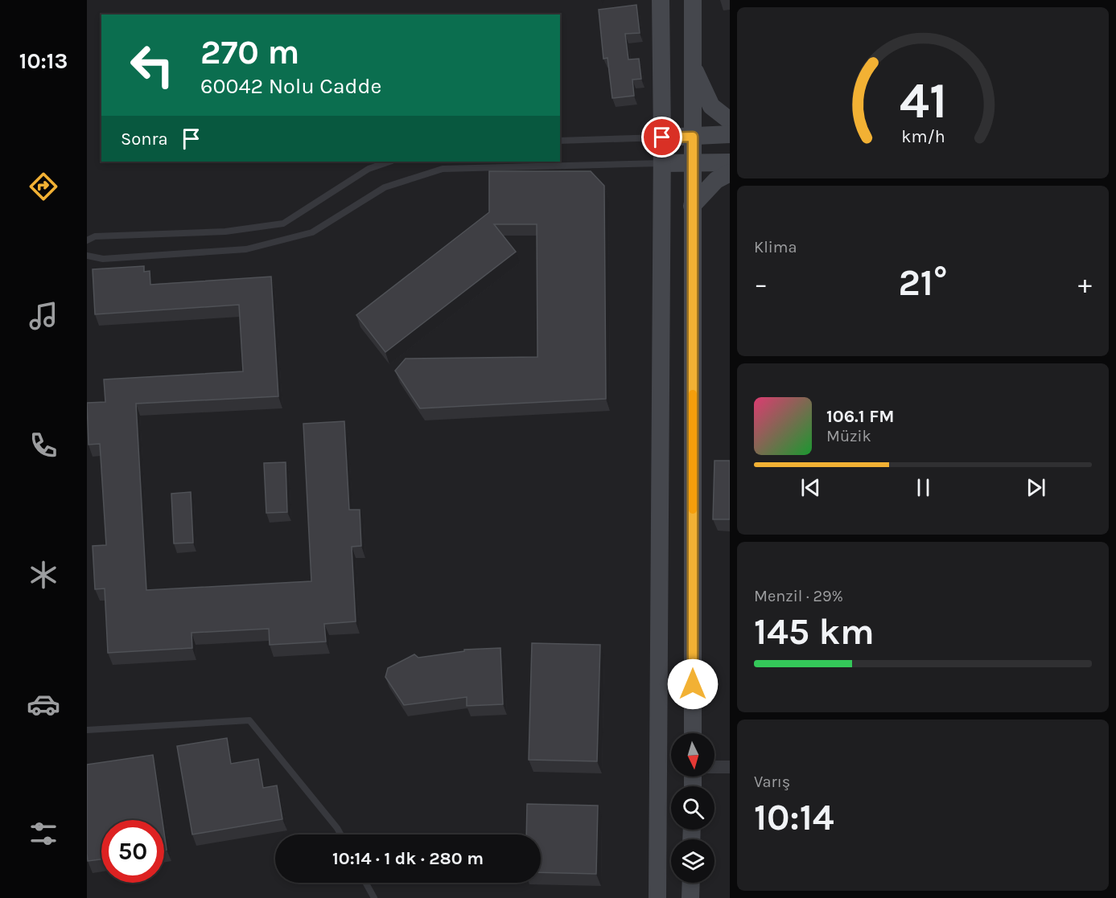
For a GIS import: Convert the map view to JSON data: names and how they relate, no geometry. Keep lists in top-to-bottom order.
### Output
{
  "north": "bottom",
  "page": {
    "tabs": "10:13",
    "turn": ["270 m", "60042 Nolu Cadde"],
    "then": "Sonra",
    "tile": [
      "Klima",
      ["Menzil · 29%", "145 km"],
      ["Varış", "10:14"]
    ],
    "heat": ["−", "21°", "+"],
    "song": ["106.1 FM", "Müzik"],
    "limit": "50",
    "trip": "10:14 · 1 dk · 280 m",
    "gauge": ["41", "km/h"]
  }
}
